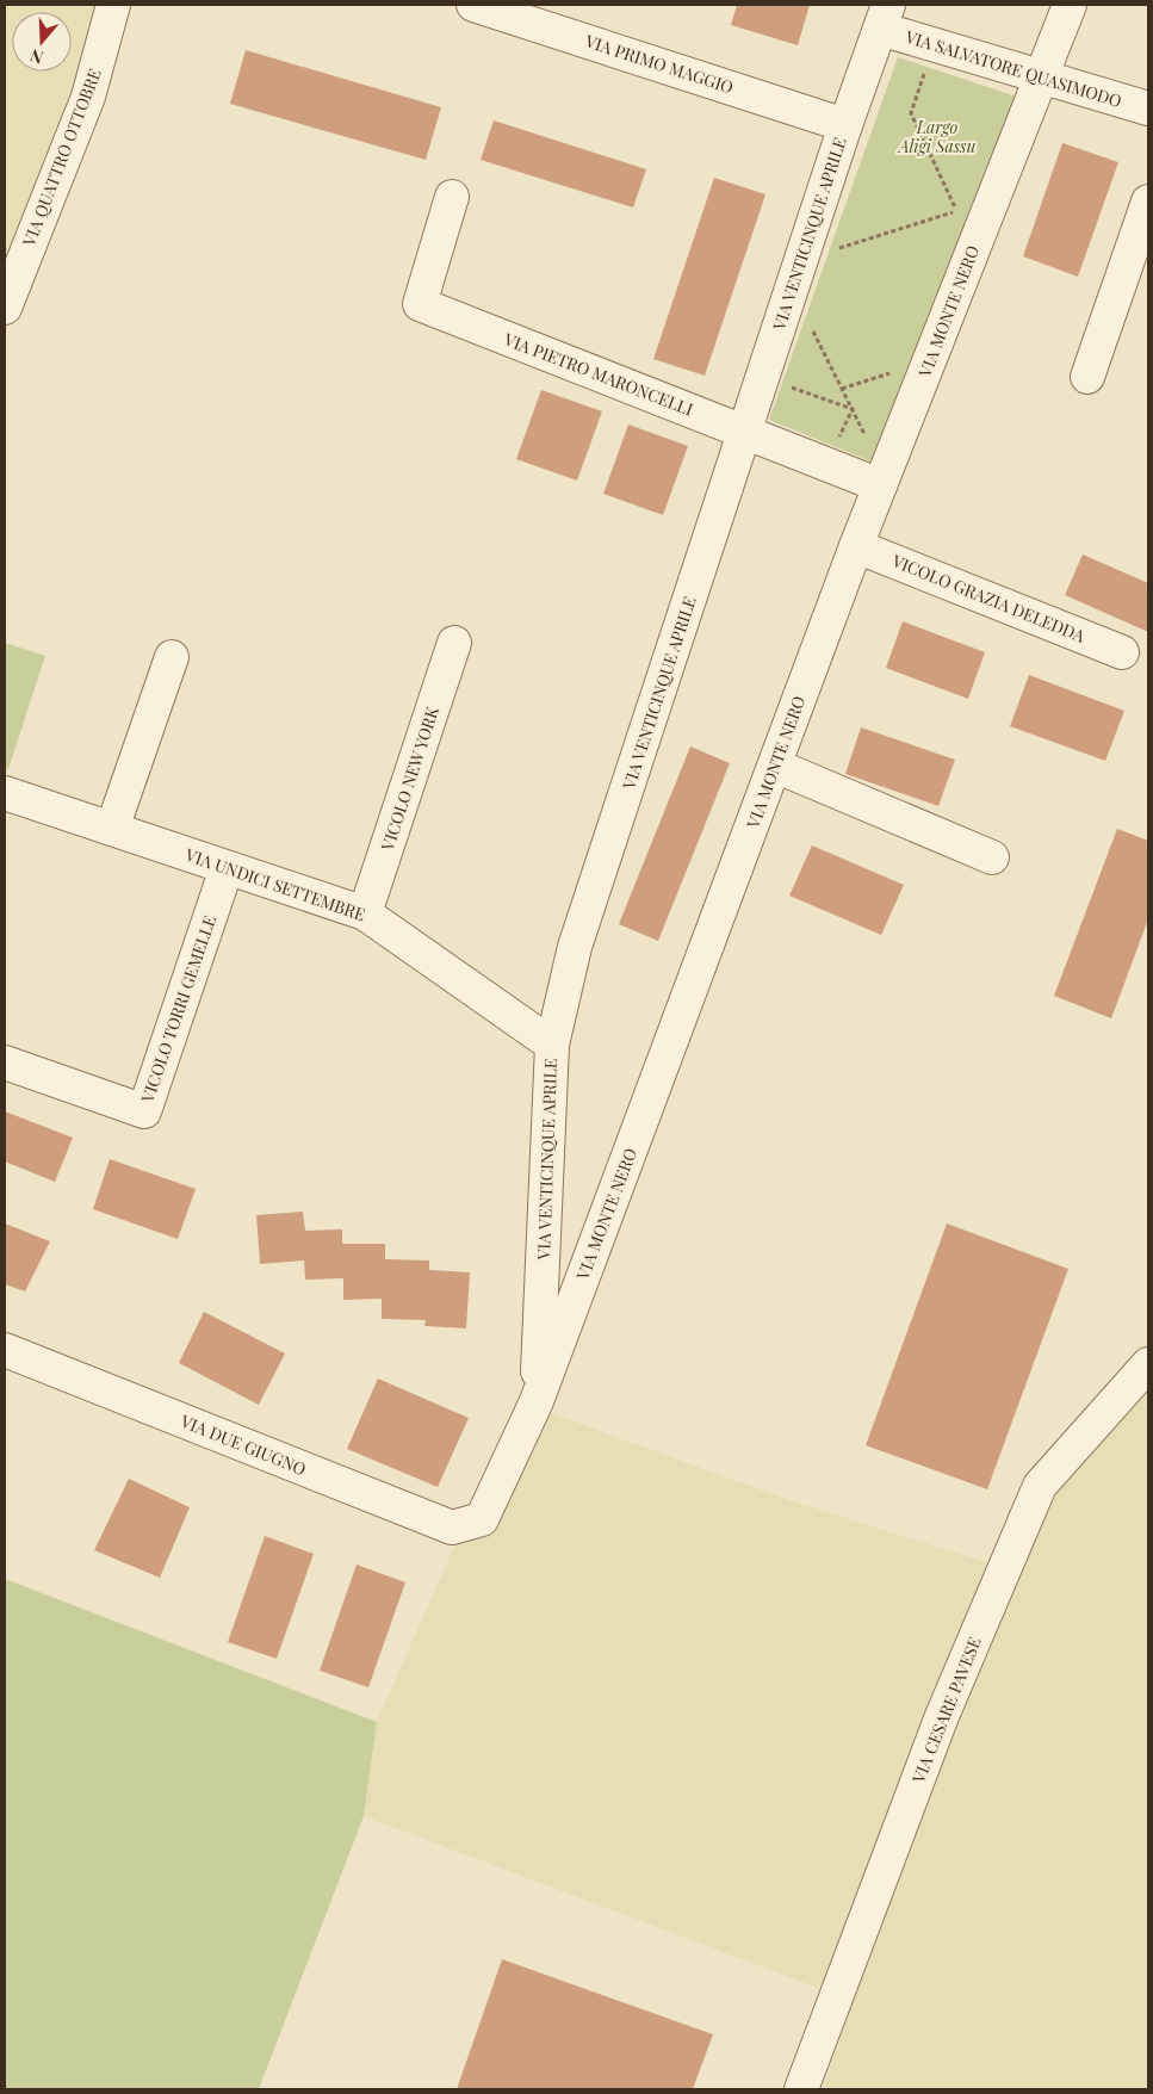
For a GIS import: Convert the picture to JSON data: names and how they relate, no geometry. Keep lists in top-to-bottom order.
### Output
{
  "streets": {
    "street": [
      "VIA PRIMO MAGGIO",
      "VIA SALVATORE QUASIMODO",
      "VIA QUATTRO OTTOBRE",
      "VIA VENTICINQUE APRILE",
      "VIA MONTE NERO",
      "VIA PIETRO MARONCELLI",
      "VICOLO GRAZIA DELEDDA",
      "VICOLO NEW YORK",
      "VIA UNDICI SETTEMBRE",
      "VICOLO TORRI GEMELLE",
      "VIA DUE GIUGNO",
      "VIA CESARE PAVESE"
    ]
  },
  "crossings": [
    ["VIA PRIMO MAGGIO", "VIA VENTICINQUE APRILE"],
    ["VIA SALVATORE QUASIMODO", "VIA VENTICINQUE APRILE"],
    ["VIA SALVATORE QUASIMODO", "VIA MONTE NERO"],
    ["VIA VENTICINQUE APRILE", "VIA MONTE NERO"],
    ["VIA VENTICINQUE APRILE", "VIA PIETRO MARONCELLI"],
    ["VIA VENTICINQUE APRILE", "VIA UNDICI SETTEMBRE"],
    ["VIA MONTE NERO", "VIA PIETRO MARONCELLI"],
    ["VIA MONTE NERO", "VICOLO GRAZIA DELEDDA"],
    ["VIA MONTE NERO", "VIA DUE GIUGNO"],
    ["VICOLO NEW YORK", "VIA UNDICI SETTEMBRE"],
    ["VIA UNDICI SETTEMBRE", "VICOLO TORRI GEMELLE"]
  ],
  "parks": ["Largo Aligi Sassu"],
  "north": "bottom"
}
